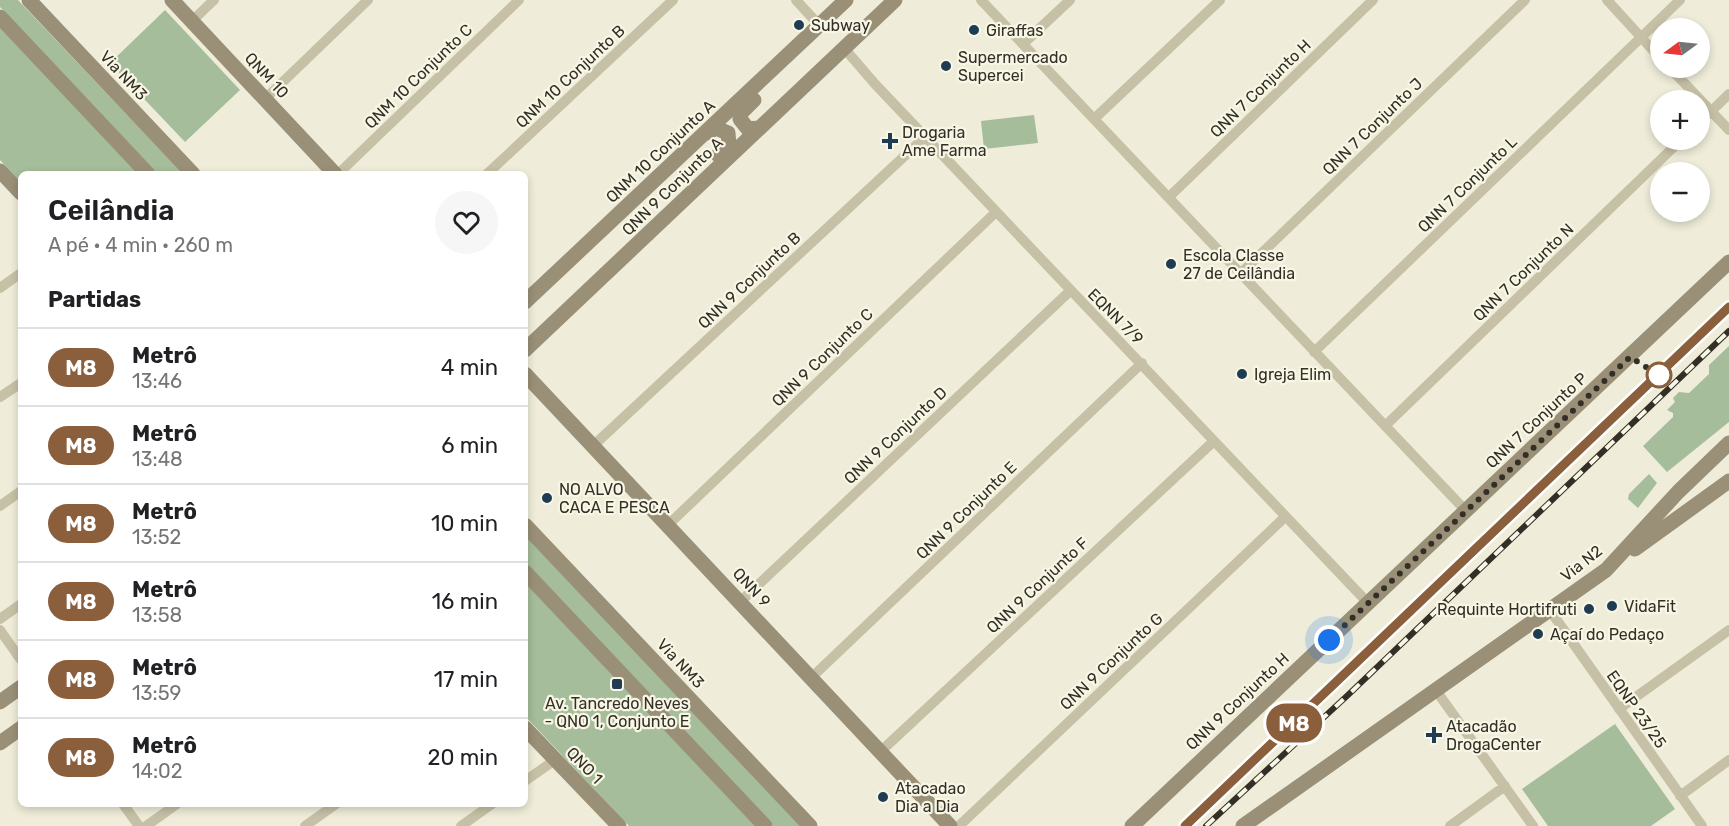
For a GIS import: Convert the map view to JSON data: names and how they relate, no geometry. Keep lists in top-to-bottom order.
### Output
{
  "streets": {
    "main road": [
      "Via NM3",
      "QNM 10",
      "QNM 10 Conjunto A",
      "QNN 9 Conjunto A",
      "QNN 7 Conjunto P",
      "Via N2",
      "QNN 9",
      "QNN 9 Conjunto H",
      "QNO 1"
    ],
    "street": [
      "QNM 10 Conjunto C",
      "QNM 10 Conjunto B",
      "QNN 7 Conjunto H",
      "QNN 7 Conjunto J",
      "QNN 7 Conjunto L",
      "QNN 7 Conjunto N",
      "QNN 9 Conjunto B",
      "EQNN 7/9",
      "QNN 9 Conjunto C",
      "QNN 9 Conjunto D",
      "QNN 9 Conjunto E",
      "QNN 9 Conjunto F",
      "QNN 9 Conjunto G",
      "EQNP 23/25"
    ]
  },
  "crossings": [
    ["QNN 9 Conjunto A", "EQNN 7/9"],
    ["QNN 9 Conjunto B", "EQNN 7/9"],
    ["QNN 9 Conjunto B", "QNN 9"],
    ["EQNN 7/9", "QNN 9 Conjunto C"],
    ["EQNN 7/9", "QNN 7 Conjunto P"],
    ["EQNN 7/9", "QNN 9 Conjunto D"],
    ["EQNN 7/9", "QNN 9 Conjunto E"],
    ["EQNN 7/9", "QNN 9 Conjunto F"],
    ["EQNN 7/9", "QNN 9 Conjunto G"],
    ["EQNN 7/9", "QNN 9 Conjunto H"],
    ["QNN 9 Conjunto C", "QNN 9"],
    ["QNN 7 Conjunto P", "QNN 9 Conjunto H"],
    ["QNN 9 Conjunto D", "QNN 9"],
    ["QNN 9 Conjunto E", "QNN 9"],
    ["Via N2", "EQNP 23/25"],
    ["QNN 9 Conjunto F", "QNN 9"]
  ],
  "places": {
    "other": [
      "Subway",
      "Giraffas",
      "Supermercado Supercei",
      "Escola Classe 27 de Ceilândia",
      "Igreja Elim",
      "NO ALVO CACA E PESCA",
      "VidaFit",
      "Requinte Hortifruti",
      "Açaí do Pedaço",
      "Atacadao Dia a Dia"
    ],
    "health": ["Drogaria Ame Farma", "Atacadão DrogaCenter"],
    "transit": ["Av. Tancredo Neves - QNO 1, Conjunto E"]
  },
  "lines": ["metro line M8"],
  "north": "left",
  "page": {
    "on_map": "M8",
    "map_buttons": ["+", "−"],
    "heading": [
      ["Ceilândia", "A pé · 4 min · 260 m"],
      "Partidas"
    ],
    "list": [
      {
        "mark": "M8",
        "name": "Metrô",
        "note": "13:46",
        "value": "4 min"
      },
      {
        "mark": "M8",
        "name": "Metrô",
        "note": "13:48",
        "value": "6 min"
      },
      {
        "mark": "M8",
        "name": "Metrô",
        "note": "13:52",
        "value": "10 min"
      },
      {
        "mark": "M8",
        "name": "Metrô",
        "note": "13:58",
        "value": "16 min"
      },
      {
        "mark": "M8",
        "name": "Metrô",
        "note": "13:59",
        "value": "17 min"
      },
      {
        "mark": "M8",
        "name": "Metrô",
        "note": "14:02",
        "value": "20 min"
      }
    ]
  }
}
